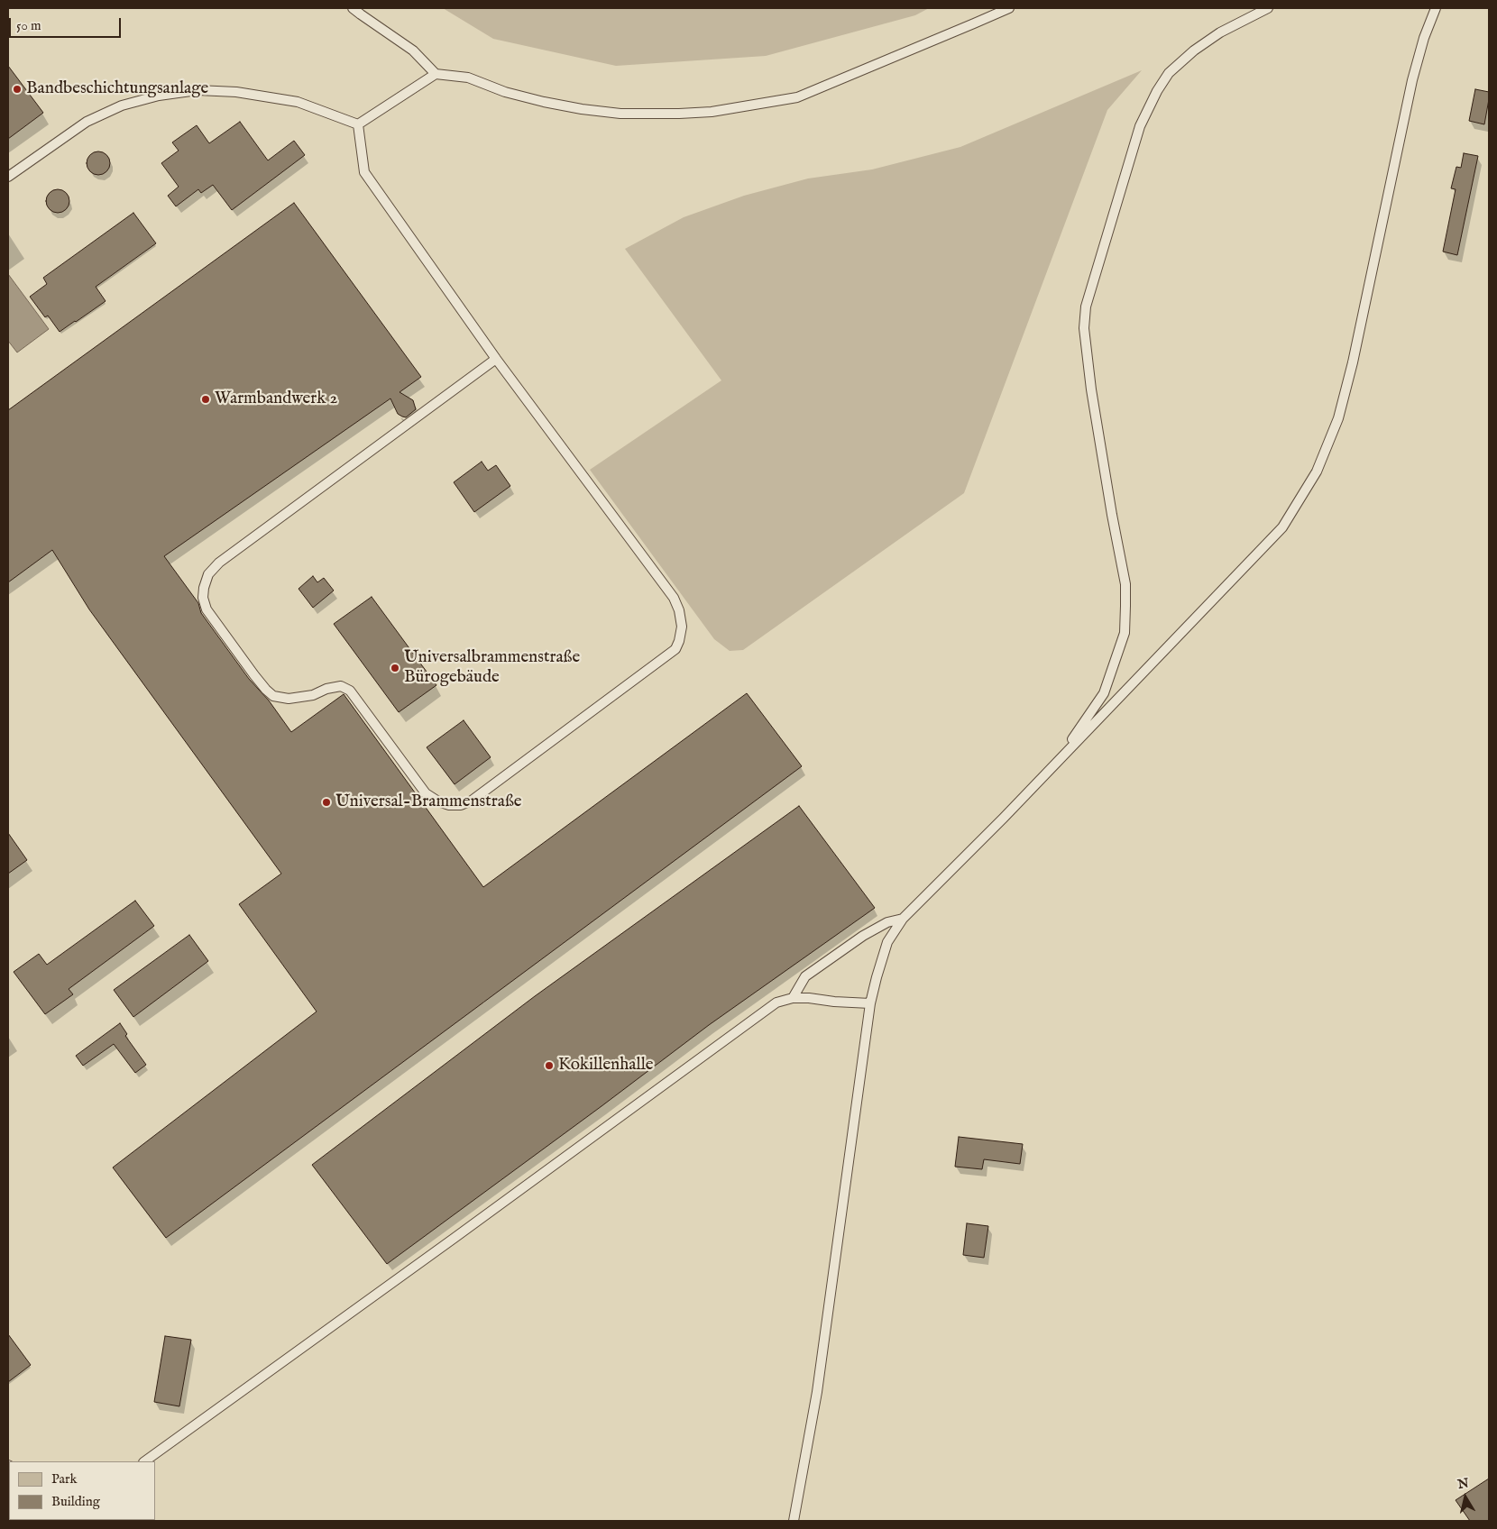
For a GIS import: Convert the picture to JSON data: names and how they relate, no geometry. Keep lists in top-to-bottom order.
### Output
{
  "places": [
    "Bandbeschichtungsanlage",
    "Warmbandwerk 2",
    "Universalbrammenstraße Bürogebäude",
    "Universal-Brammenstraße",
    "Kokillenhalle"
  ],
  "legend": ["Park", "Building"],
  "scale_bar": "50 m",
  "north": "top"
}
